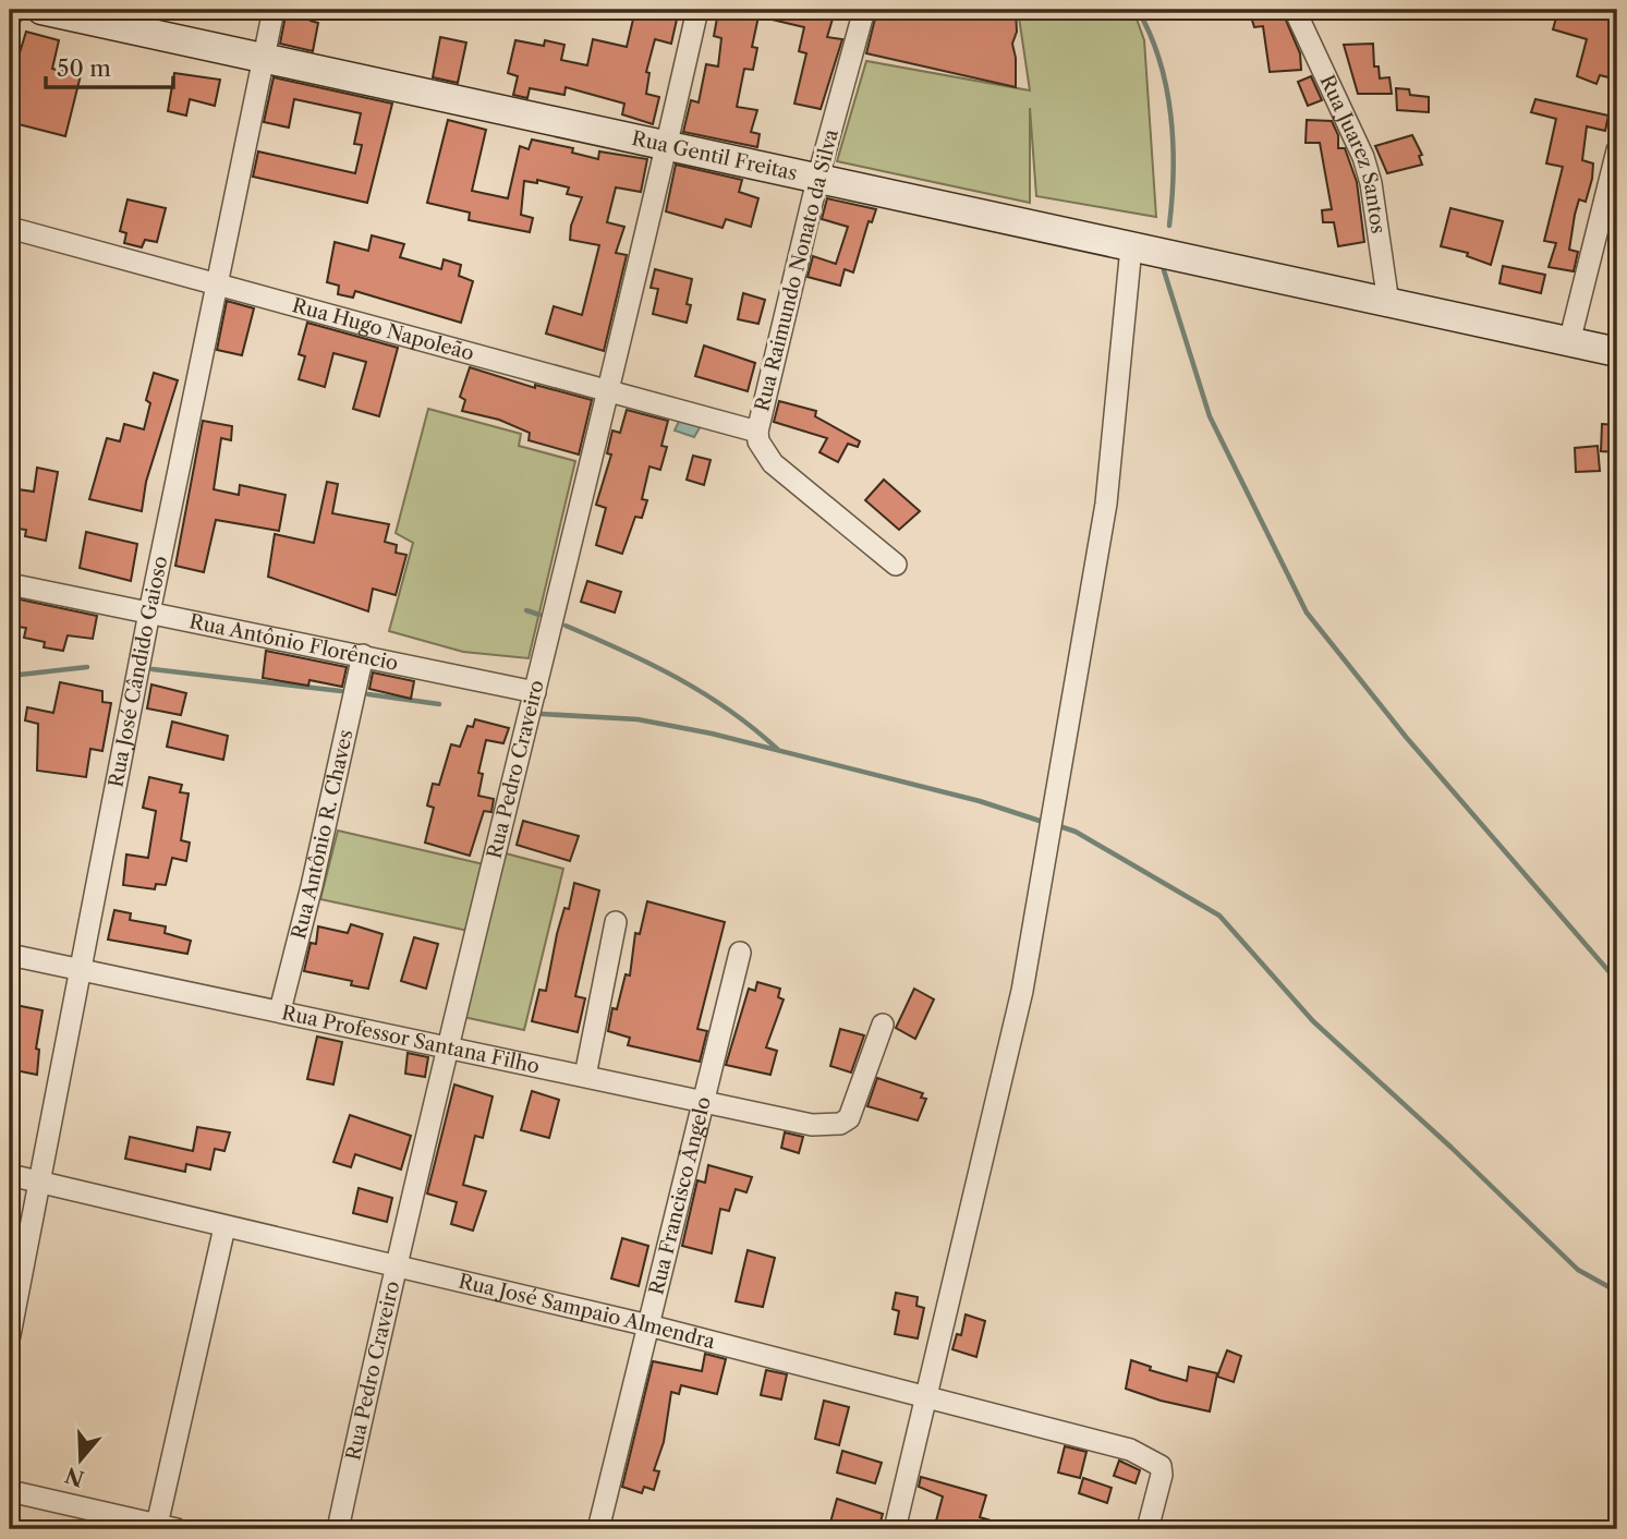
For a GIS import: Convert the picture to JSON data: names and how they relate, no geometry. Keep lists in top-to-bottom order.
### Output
{
  "streets": {
    "main road": ["Rua Gentil Freitas"],
    "street": [
      "Rua Juarez Santos",
      "Rua Raimundo Nonato da Silva",
      "Rua Hugo Napoleão",
      "Rua Antônio Florêncio",
      "Rua José Cândido Gaioso",
      "Rua Pedro Craveiro",
      "Rua Antônio R. Chaves",
      "Rua Professor Santana Filho",
      "Rua Francisco Ângelo",
      "Rua José Sampaio Almendra"
    ]
  },
  "crossings": [
    ["Rua Juarez Santos", "Rua Gentil Freitas"],
    ["Rua Gentil Freitas", "Rua Raimundo Nonato da Silva"],
    ["Rua Gentil Freitas", "Rua José Cândido Gaioso"],
    ["Rua Gentil Freitas", "Rua Pedro Craveiro"],
    ["Rua Raimundo Nonato da Silva", "Rua Hugo Napoleão"],
    ["Rua Hugo Napoleão", "Rua José Cândido Gaioso"],
    ["Rua Hugo Napoleão", "Rua Pedro Craveiro"],
    ["Rua Antônio Florêncio", "Rua José Cândido Gaioso"],
    ["Rua Antônio Florêncio", "Rua Pedro Craveiro"],
    ["Rua Antônio Florêncio", "Rua Antônio R. Chaves"],
    ["Rua José Cândido Gaioso", "Rua Professor Santana Filho"],
    ["Rua José Cândido Gaioso", "Rua José Sampaio Almendra"],
    ["Rua Pedro Craveiro", "Rua Professor Santana Filho"],
    ["Rua Pedro Craveiro", "Rua José Sampaio Almendra"],
    ["Rua Antônio R. Chaves", "Rua Professor Santana Filho"],
    ["Rua Professor Santana Filho", "Rua Francisco Ângelo"],
    ["Rua Francisco Ângelo", "Rua José Sampaio Almendra"]
  ],
  "scale_bar": "50 m",
  "north": "bottom"
}
